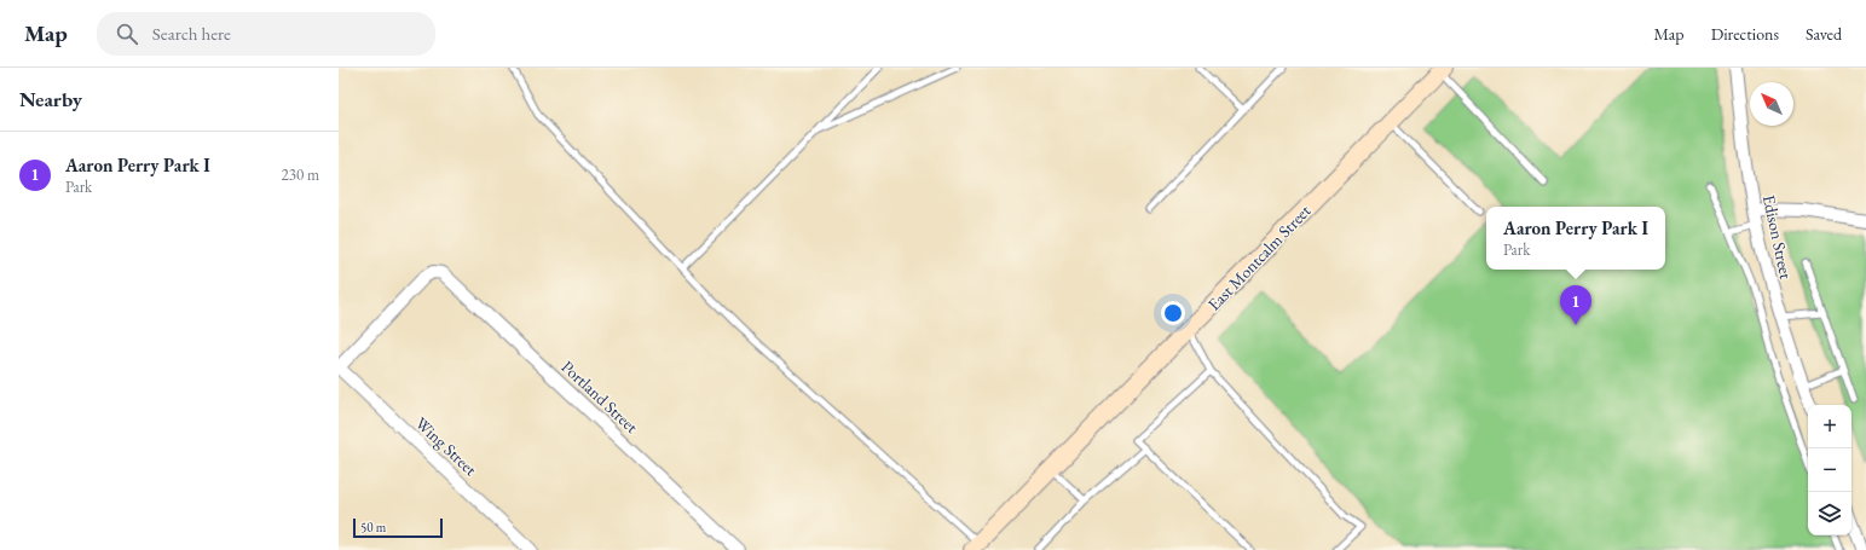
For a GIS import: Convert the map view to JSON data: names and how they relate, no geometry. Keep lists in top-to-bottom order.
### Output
{
  "streets": {
    "main road": ["East Montcalm Street"],
    "street": ["Edison Street", "Portland Street", "Wing Street"]
  },
  "crossings": [
    ["Portland Street", "Wing Street"]
  ],
  "scale_bar": "50 m",
  "north": "top left",
  "page": {
    "header": "Map",
    "search": "Search here",
    "nav": ["Map", "Directions", "Saved"],
    "heading": "Nearby",
    "list": [
      {
        "mark": "1",
        "name": "Aaron Perry Park I",
        "note": "Park",
        "value": "230 m"
      }
    ],
    "popup": ["Aaron Perry Park I", "Park"],
    "pins": "1",
    "map_buttons": ["+", "−"],
    "scale": "50 m"
  }
}
